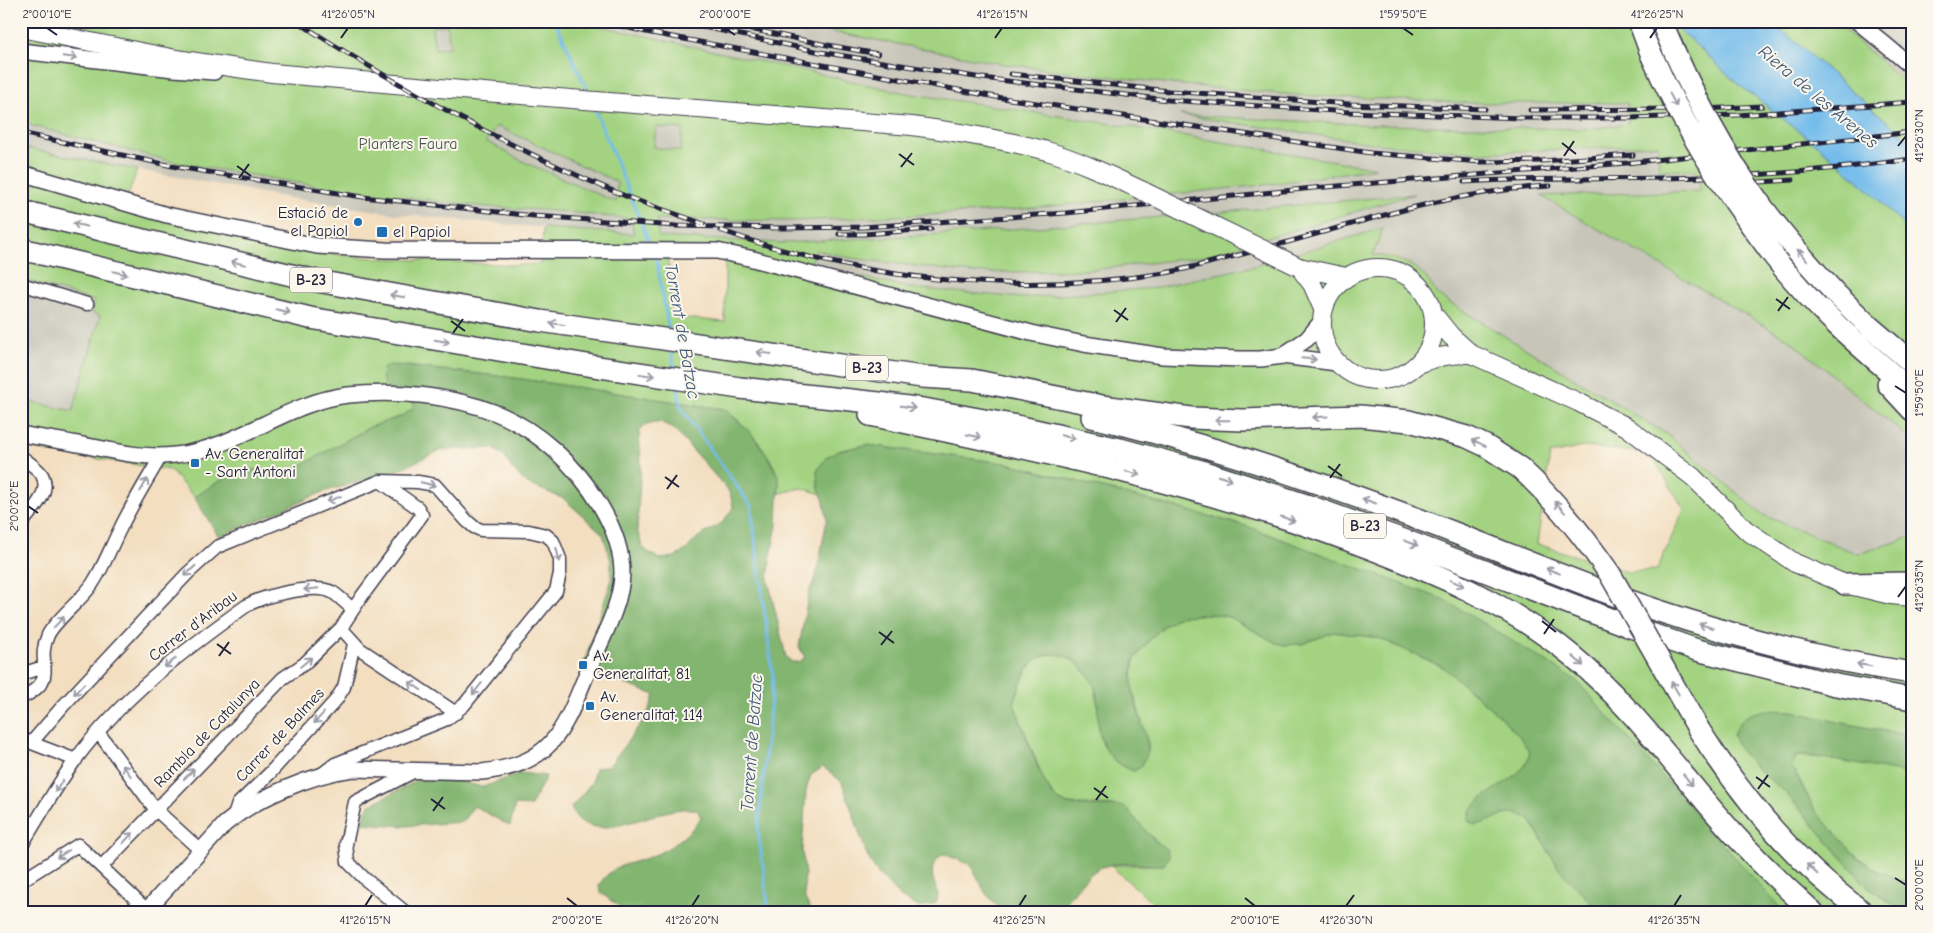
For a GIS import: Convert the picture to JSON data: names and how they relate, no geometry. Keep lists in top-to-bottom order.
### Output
{
  "streets": {
    "highway": ["B-23"],
    "street": ["Carrer d'Aribau", "Rambla de Catalunya", "Carrer de Balmes"]
  },
  "one_way": ["Carrer de Balmes"],
  "water": ["Riera de les Arenes", "Torrent de Batzac"],
  "parks": ["Planters Faura"],
  "places": {
    "other": ["Estació de el Papiol"],
    "transit": [
      "el Papiol",
      "Av. Generalitat - Sant Antoni",
      "Av. Generalitat, 81",
      "Av. Generalitat, 114"
    ]
  },
  "coordinates": [
    "2°00'10\"E",
    "41°26'05\"N",
    "2°00'00\"E",
    "41°26'15\"N",
    "1°59'50\"E",
    "41°26'25\"N",
    "41°26'30\"N",
    "2°00'20\"E",
    "41°26'35\"N",
    "41°26'20\"N"
  ]
}
